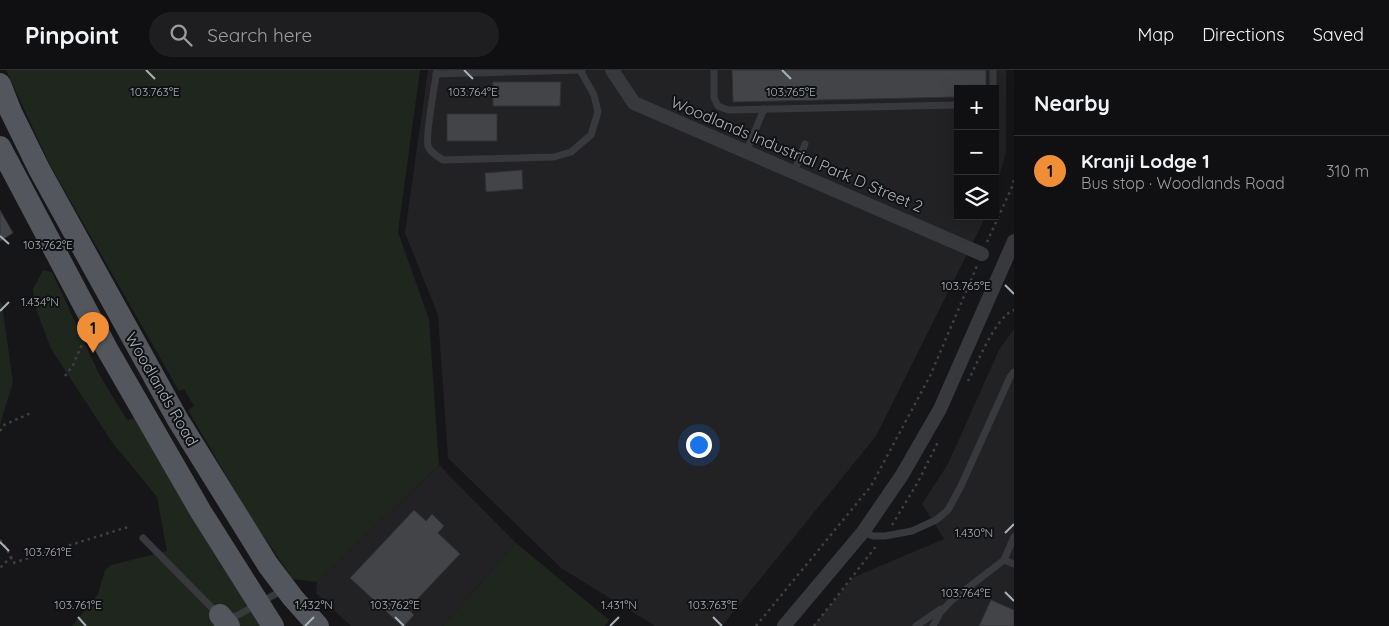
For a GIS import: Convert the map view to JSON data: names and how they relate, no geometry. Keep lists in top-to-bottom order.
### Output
{
  "streets": {
    "main road": ["Woodlands Road"],
    "street": ["Woodlands Industrial Park D Street 2"]
  },
  "page": {
    "header": "Pinpoint",
    "search": "Search here",
    "nav": ["Map", "Directions", "Saved"],
    "heading": "Nearby",
    "map_buttons": ["+", "−"],
    "list": [
      {
        "mark": "1",
        "name": "Kranji Lodge 1",
        "note": "Bus stop · Woodlands Road",
        "value": "310 m"
      }
    ],
    "pins": "1"
  },
  "coordinates": [
    "103.763°E",
    "103.764°E",
    "103.765°E",
    "103.762°E",
    "1.434°N",
    "1.430°N",
    "103.761°E",
    "1.432°N",
    "1.431°N"
  ]
}
